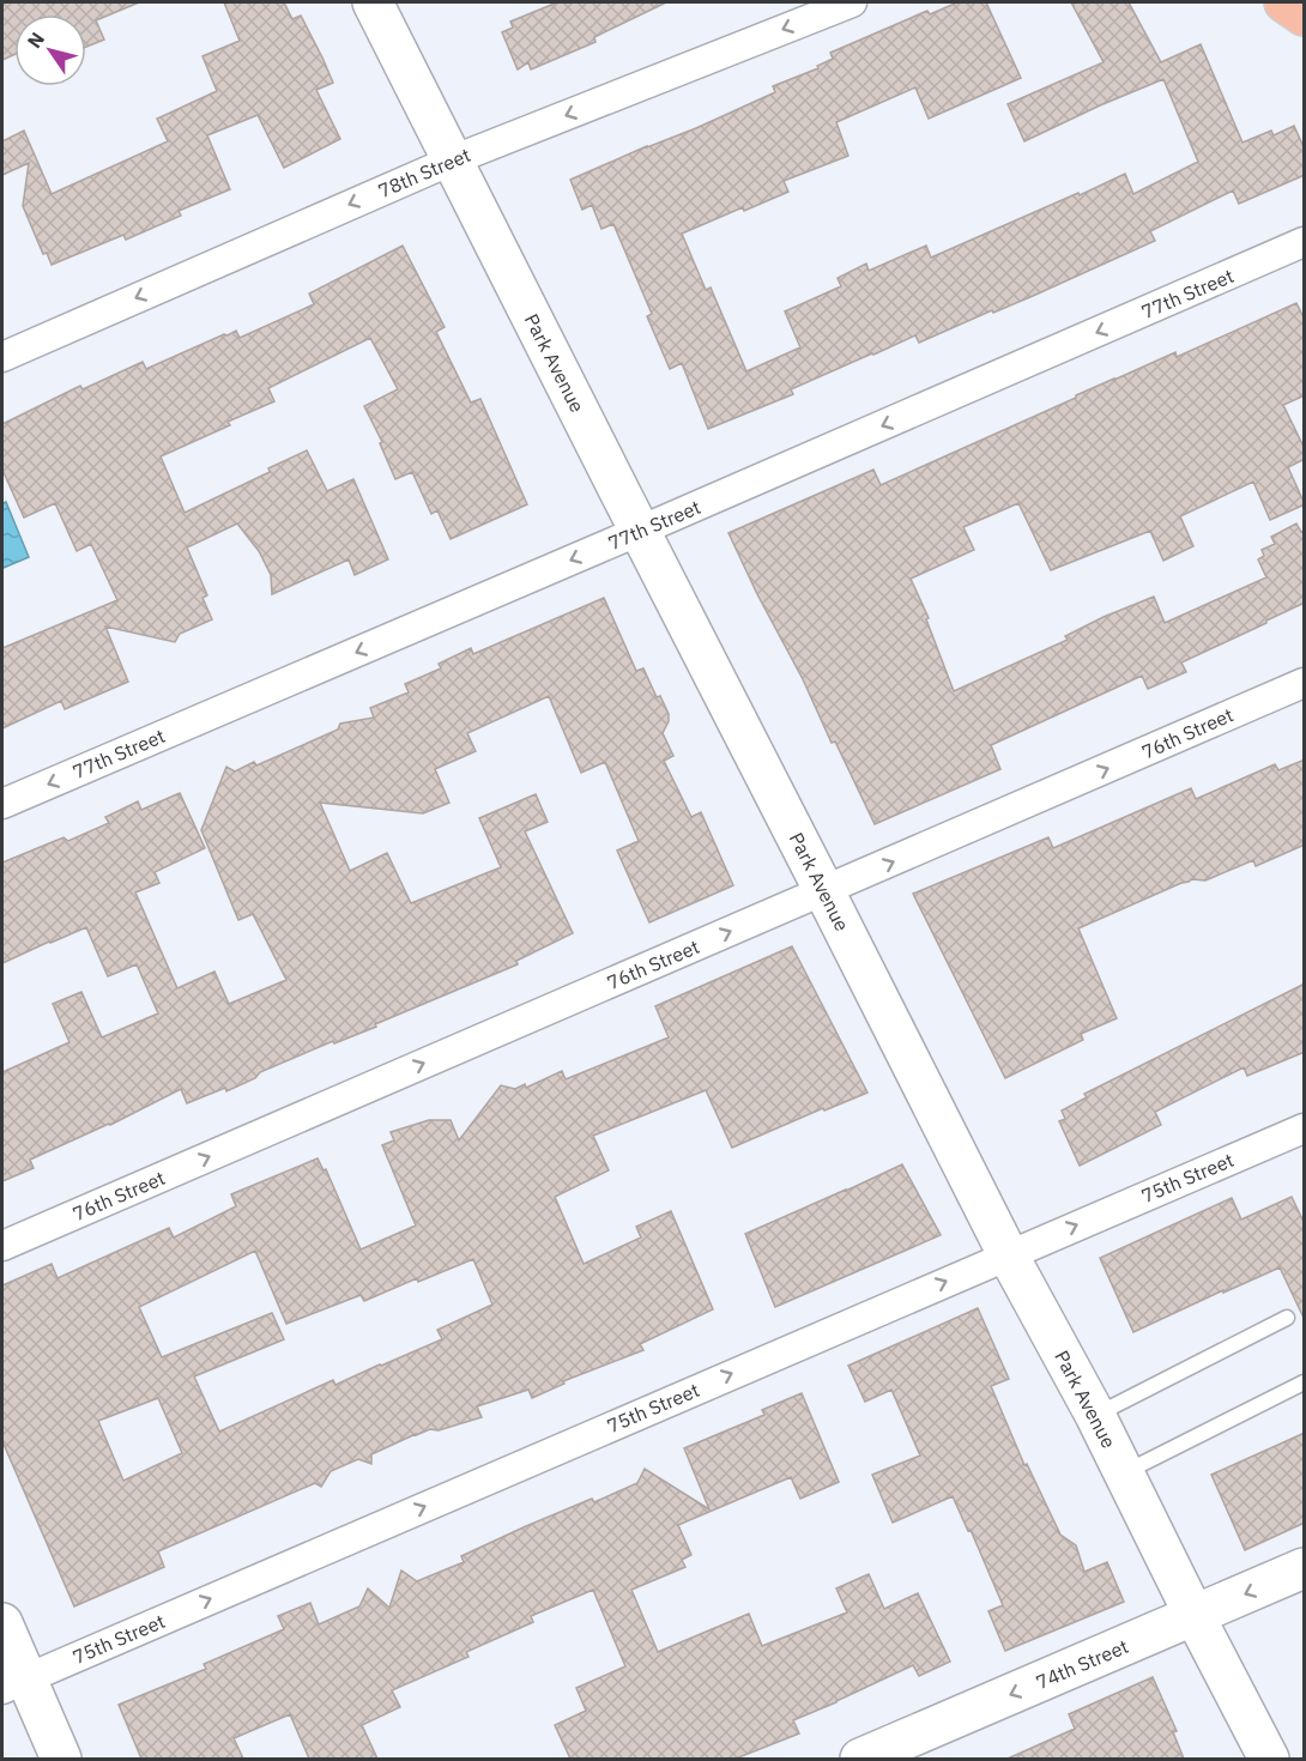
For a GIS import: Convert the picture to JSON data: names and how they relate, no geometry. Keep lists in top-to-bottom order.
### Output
{
  "streets": {
    "street": [
      "78th Street",
      "77th Street",
      "Park Avenue",
      "76th Street",
      "75th Street",
      "74th Street"
    ]
  },
  "crossings": [
    ["78th Street", "Park Avenue"],
    ["77th Street", "Park Avenue"],
    ["Park Avenue", "76th Street"],
    ["Park Avenue", "75th Street"],
    ["Park Avenue", "74th Street"]
  ],
  "one_way": [
    "78th Street",
    "77th Street",
    "76th Street",
    "75th Street",
    "74th Street"
  ],
  "north": "top left"
}
